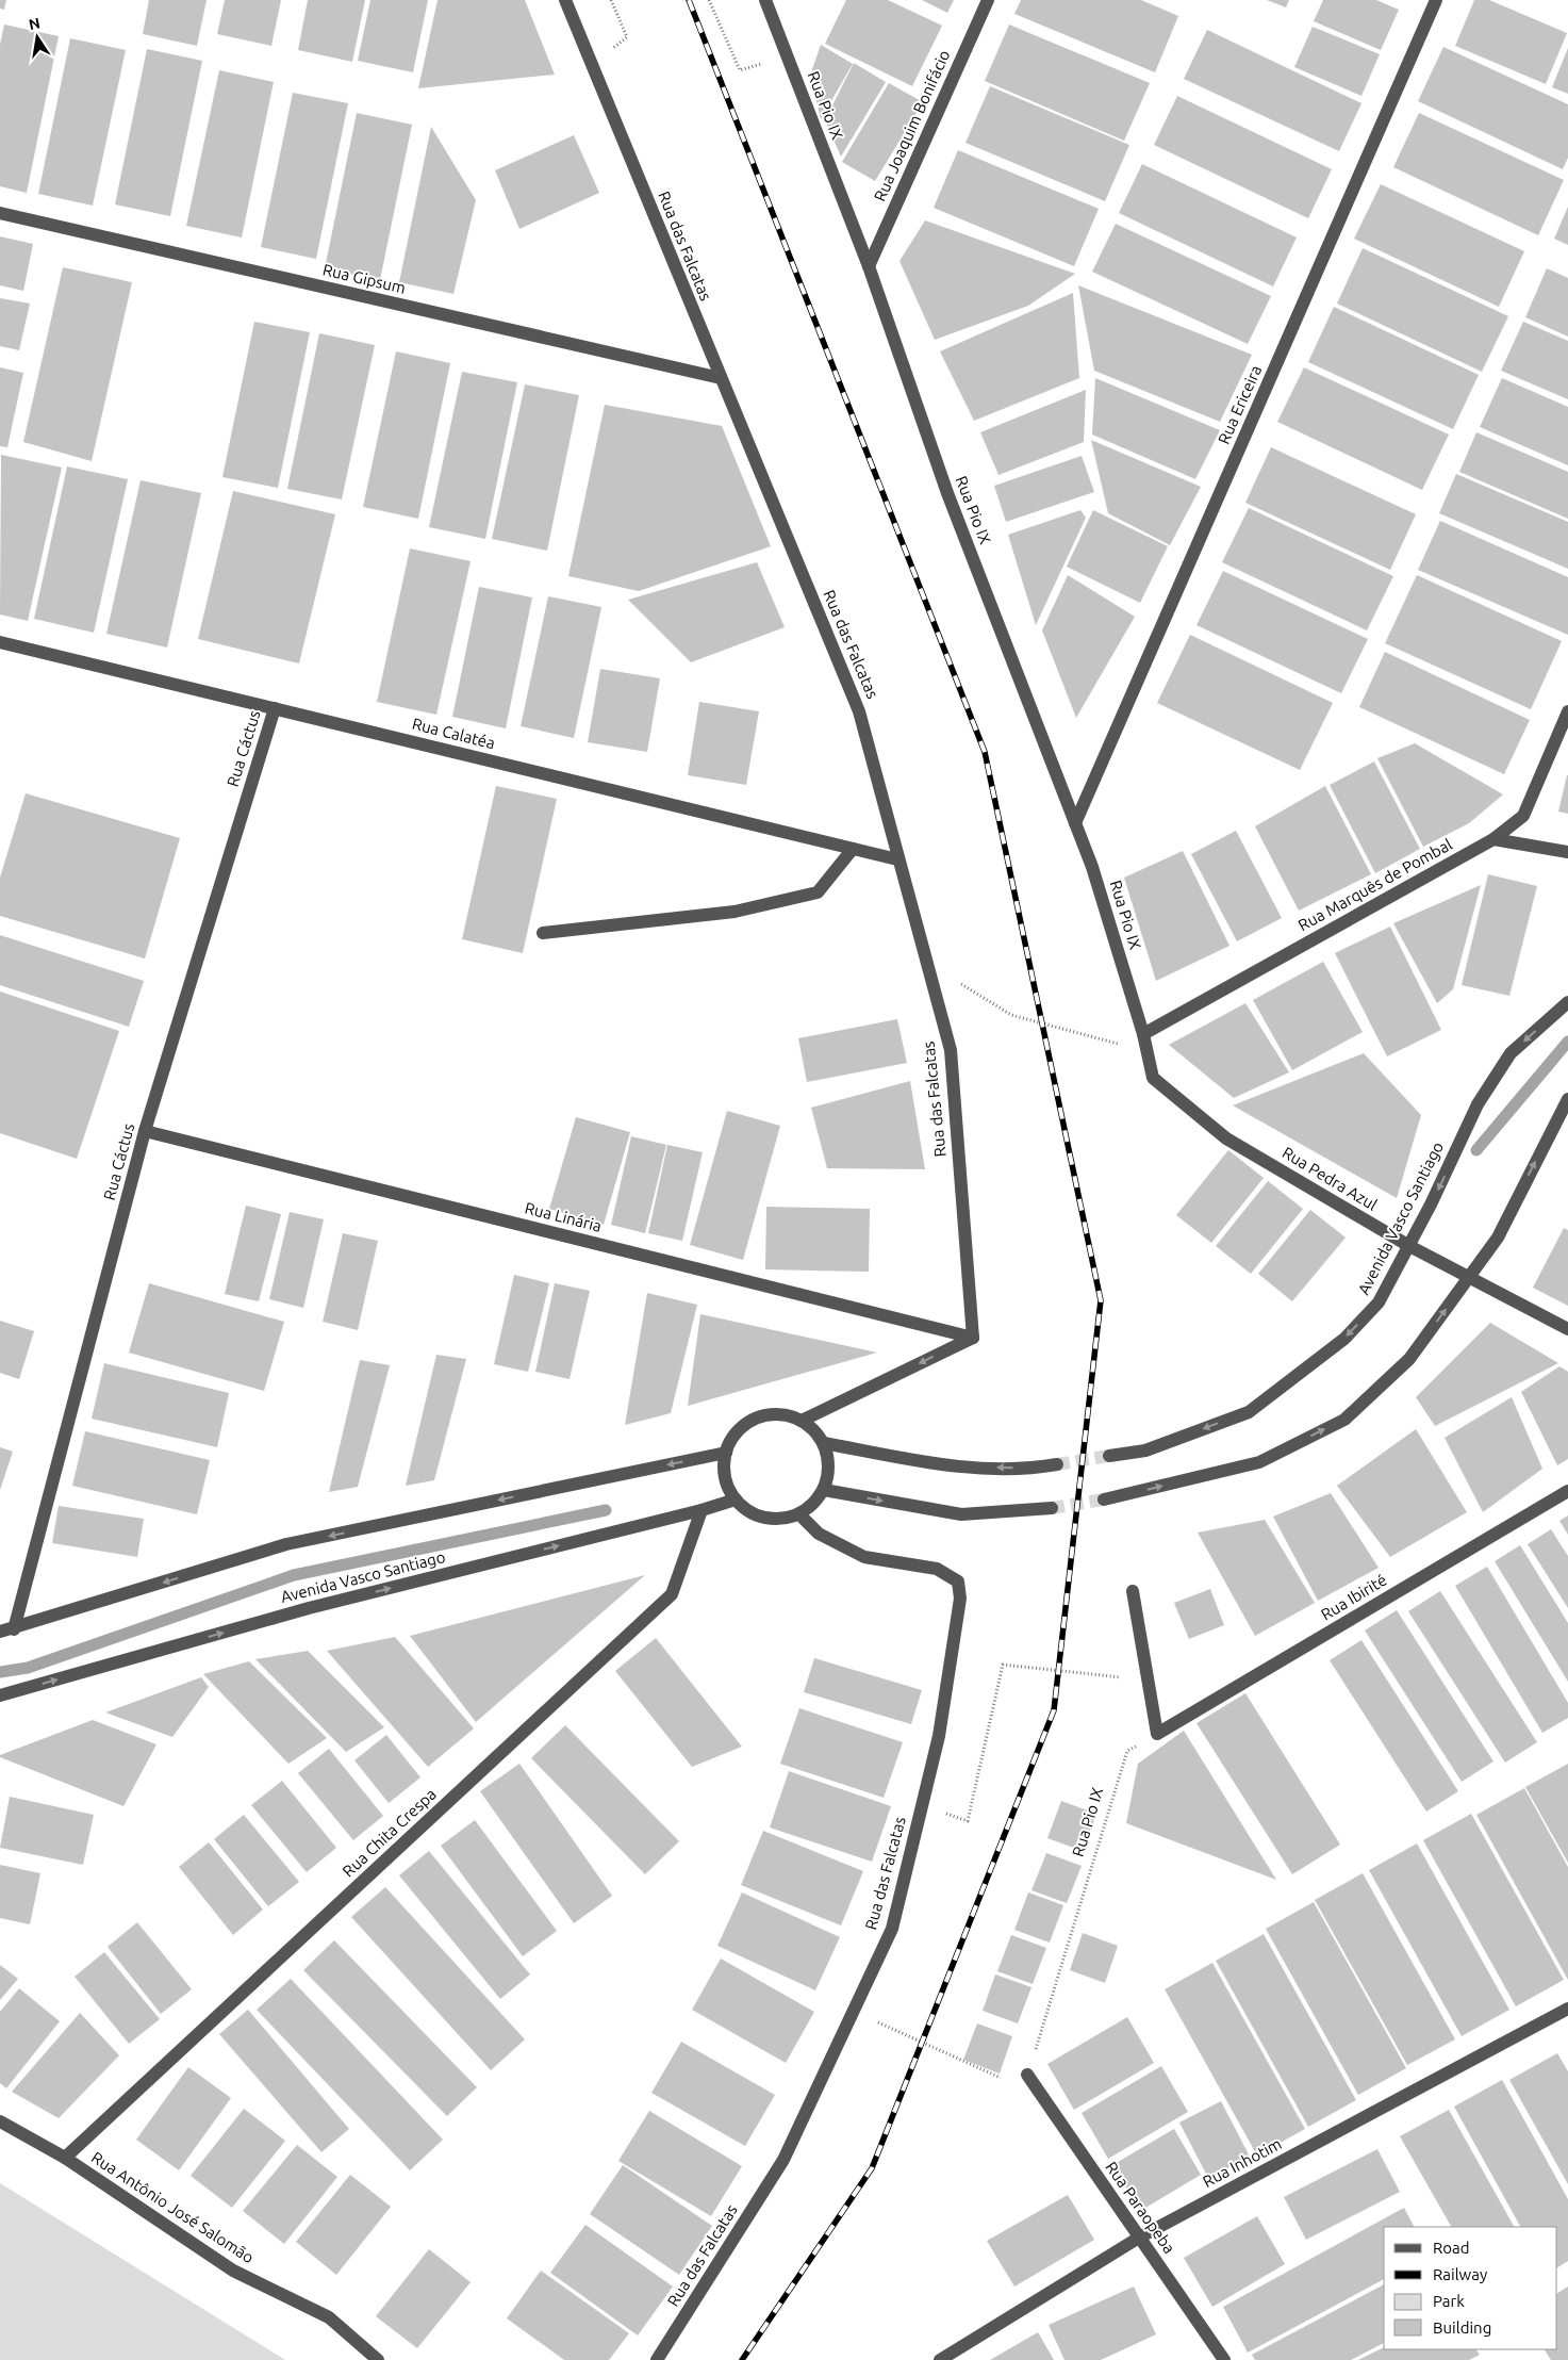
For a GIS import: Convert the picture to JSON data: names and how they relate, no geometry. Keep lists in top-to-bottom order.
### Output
{
  "streets": {
    "street": [
      "Rua Pio IX",
      "Rua Joaquim Bonifácio",
      "Rua das Falcatas",
      "Rua Gipsum",
      "Rua Ericeira",
      "Rua Calatéa",
      "Rua Cáctus",
      "Rua Marquês de Pombal",
      "Rua Pedra Azul",
      "Rua Linária",
      "Avenida Vasco Santiago",
      "Rua Ibirité",
      "Rua Chita Crespa",
      "Rua Inhotim",
      "Rua Antônio José Salomão",
      "Rua Paraopeba"
    ]
  },
  "crossings": [
    ["Rua Pio IX", "Rua Joaquim Bonifácio"],
    ["Rua Pio IX", "Rua Ericeira"],
    ["Rua Pio IX", "Rua Marquês de Pombal"],
    ["Rua Pio IX", "Rua Pedra Azul"],
    ["Rua Pio IX", "Rua Ibirité"],
    ["Rua Pio IX", "Rua Paraopeba"],
    ["Rua das Falcatas", "Rua Gipsum"],
    ["Rua das Falcatas", "Rua Calatéa"],
    ["Rua das Falcatas", "Rua Linária"],
    ["Rua das Falcatas", "Avenida Vasco Santiago"],
    ["Rua Calatéa", "Rua Cáctus"],
    ["Rua Cáctus", "Rua Linária"],
    ["Rua Marquês de Pombal", "Rua Pedra Azul"],
    ["Rua Pedra Azul", "Avenida Vasco Santiago"],
    ["Avenida Vasco Santiago", "Rua Chita Crespa"],
    ["Rua Chita Crespa", "Rua Antônio José Salomão"],
    ["Rua Inhotim", "Rua Paraopeba"]
  ],
  "legend": [
    "Road",
    "Railway",
    "Park",
    "Building"
  ],
  "north": "top"
}
